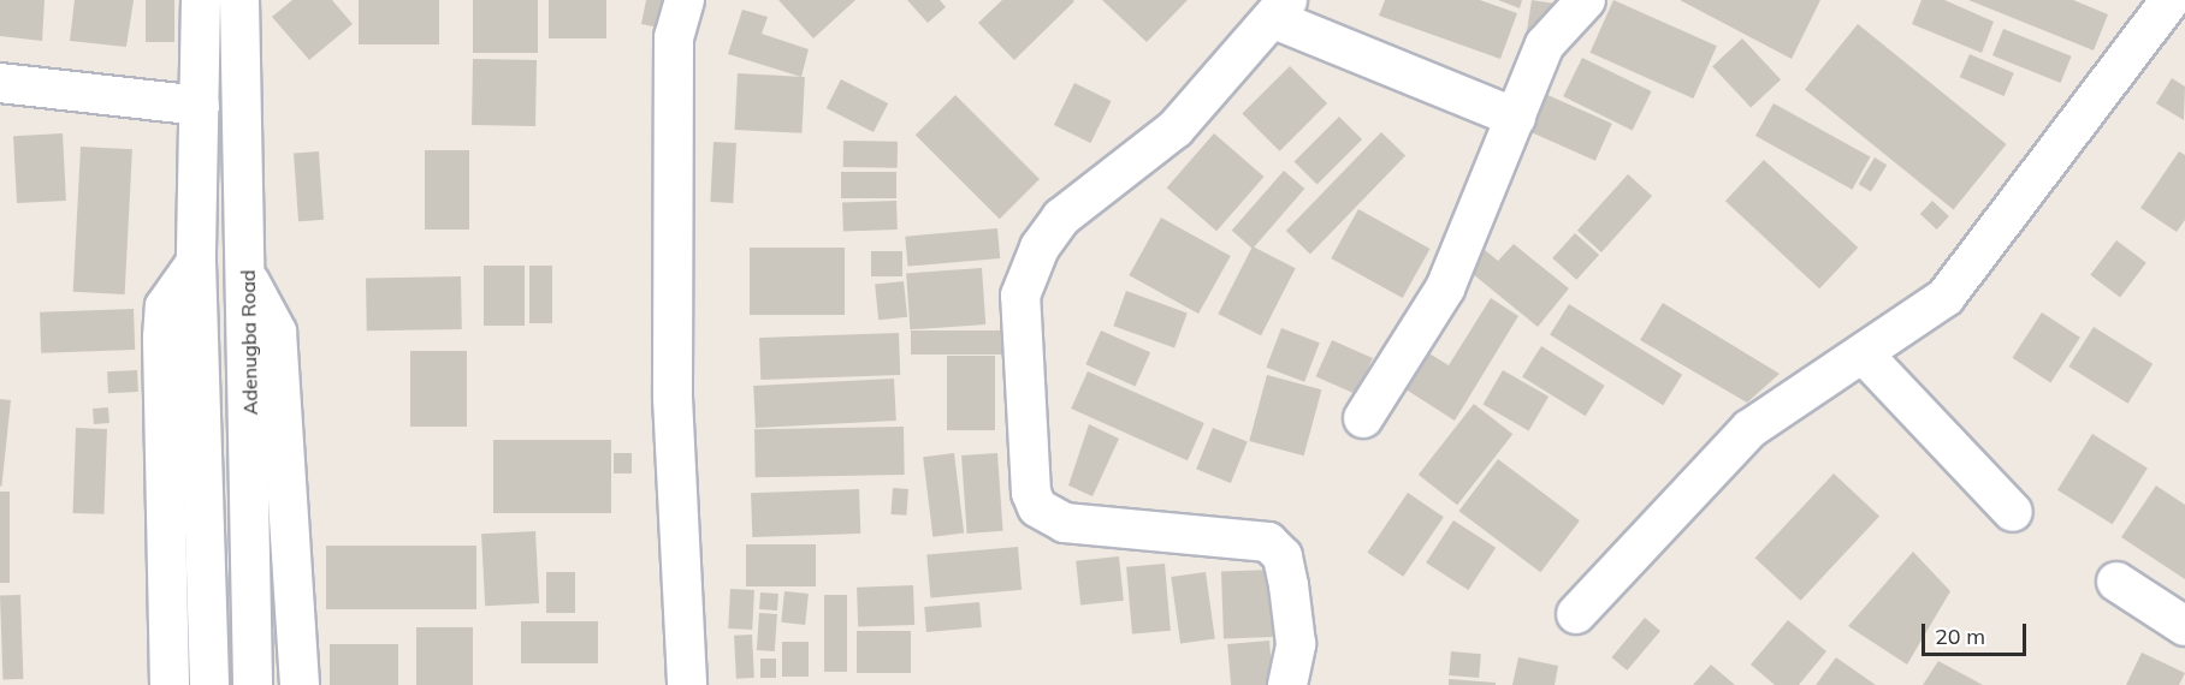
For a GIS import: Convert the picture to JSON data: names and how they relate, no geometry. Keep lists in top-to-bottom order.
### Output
{
  "streets": {
    "street": ["Adenugba Road"]
  },
  "scale_bar": "20 m"
}
